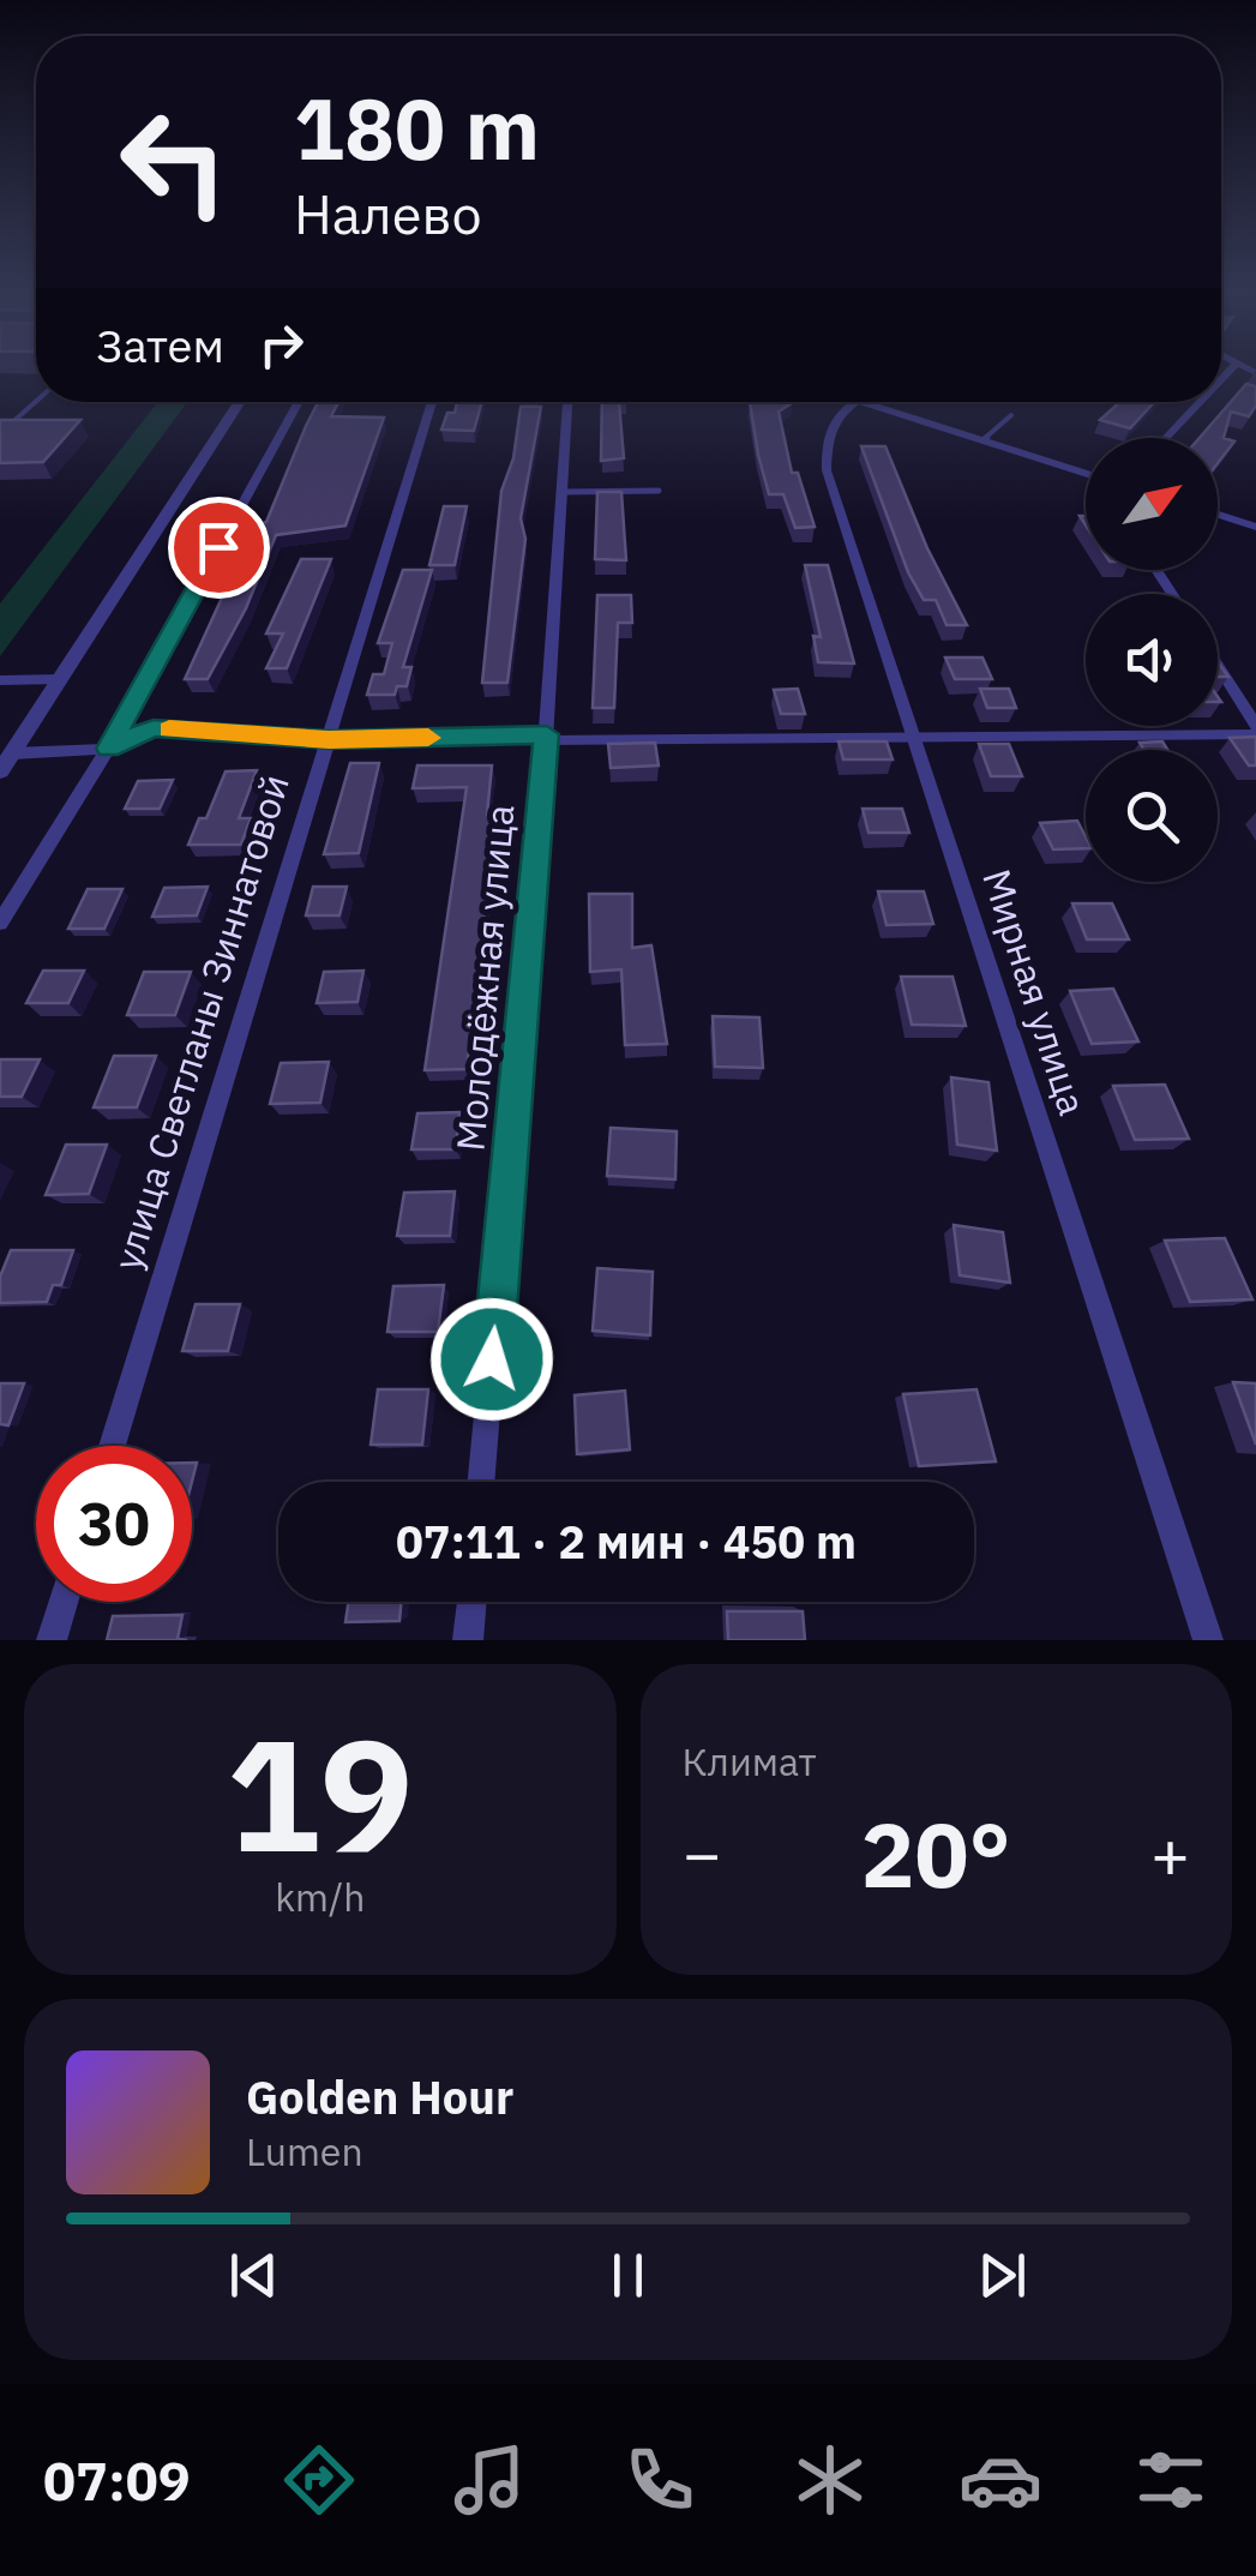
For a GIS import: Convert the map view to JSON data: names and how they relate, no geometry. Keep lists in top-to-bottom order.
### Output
{
  "streets": {
    "street": ["Молодёжная улица", "Мирная улица", "улица Светланы Зиннатовой"]
  },
  "north": "top right",
  "page": {
    "turn": ["180 m", "Налево"],
    "then": "Затем",
    "limit": "30",
    "trip": "07:11 · 2 мин · 450 m",
    "tile": [
      ["19", "km/h"],
      "Климат"
    ],
    "heat": ["−", "20°", "+"],
    "song": ["Golden Hour", "Lumen"],
    "tabs": "07:09"
  }
}
